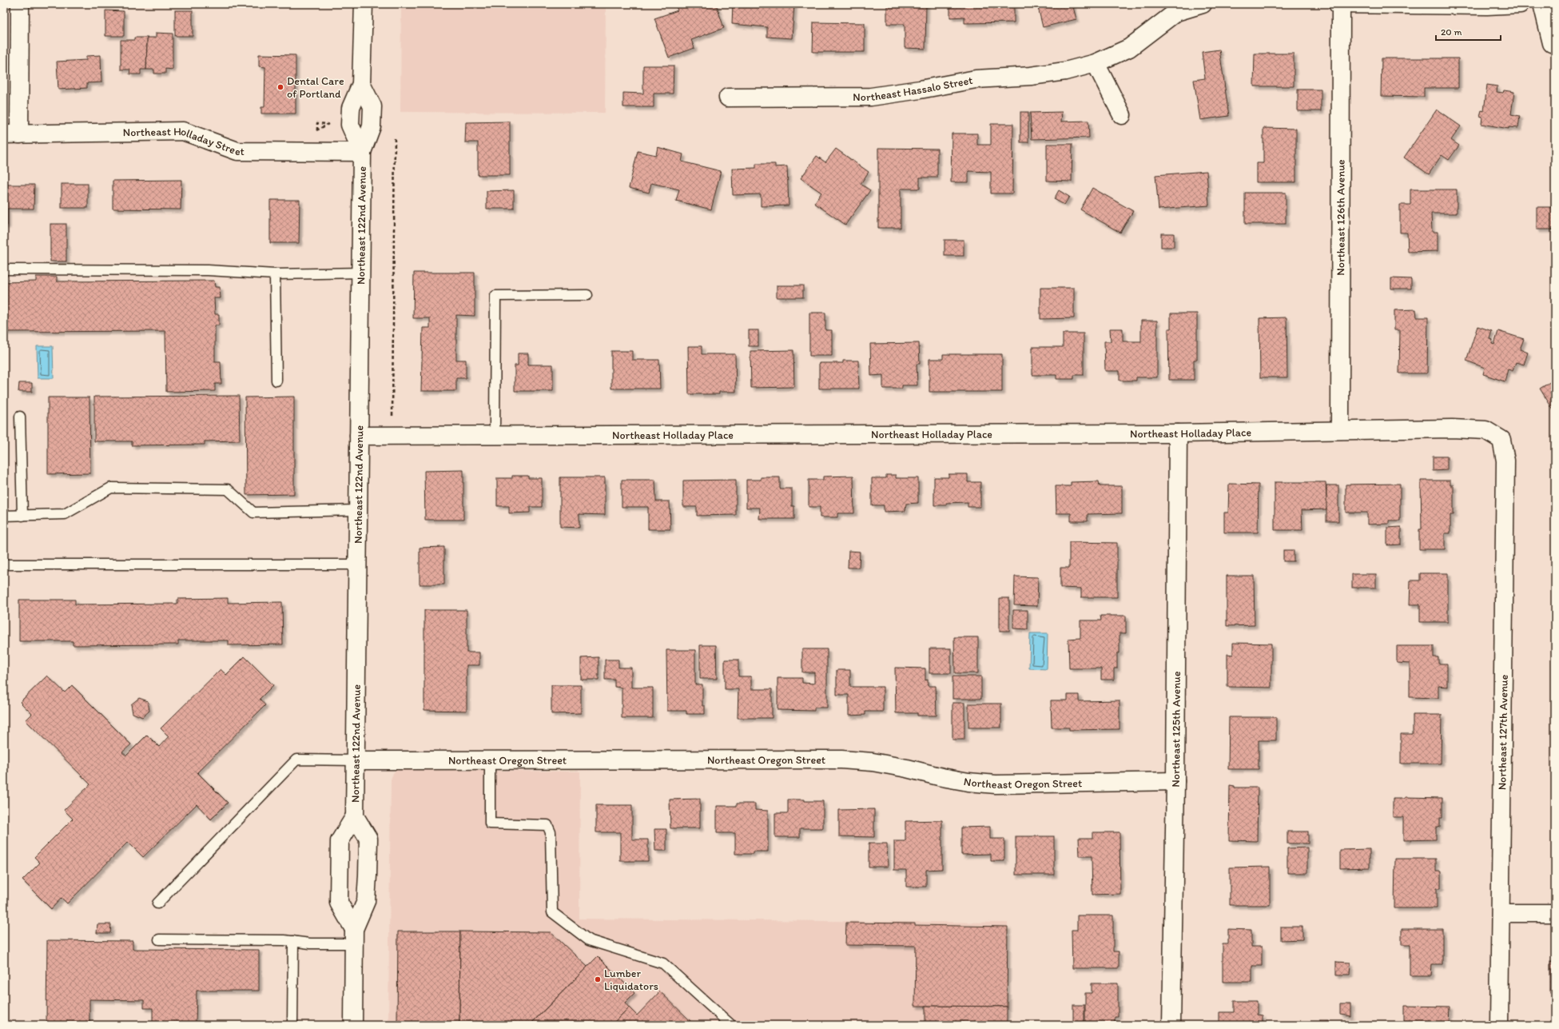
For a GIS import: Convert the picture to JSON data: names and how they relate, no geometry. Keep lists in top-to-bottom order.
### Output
{
  "streets": {
    "street": [
      "Northeast Hassalo Street",
      "Northeast Holladay Street",
      "Northeast 126th Avenue",
      "Northeast 122nd Avenue",
      "Northeast Holladay Place",
      "Northeast 125th Avenue",
      "Northeast 127th Avenue",
      "Northeast Oregon Street"
    ]
  },
  "crossings": [
    ["Northeast Holladay Street", "Northeast 122nd Avenue"],
    ["Northeast 126th Avenue", "Northeast Holladay Place"],
    ["Northeast 122nd Avenue", "Northeast Holladay Place"],
    ["Northeast 122nd Avenue", "Northeast Oregon Street"],
    ["Northeast Holladay Place", "Northeast 125th Avenue"],
    ["Northeast Holladay Place", "Northeast 127th Avenue"],
    ["Northeast 125th Avenue", "Northeast Oregon Street"]
  ],
  "places": ["Dental Care of Portland", "Lumber Liquidators"],
  "scale_bar": "20 m"
}
